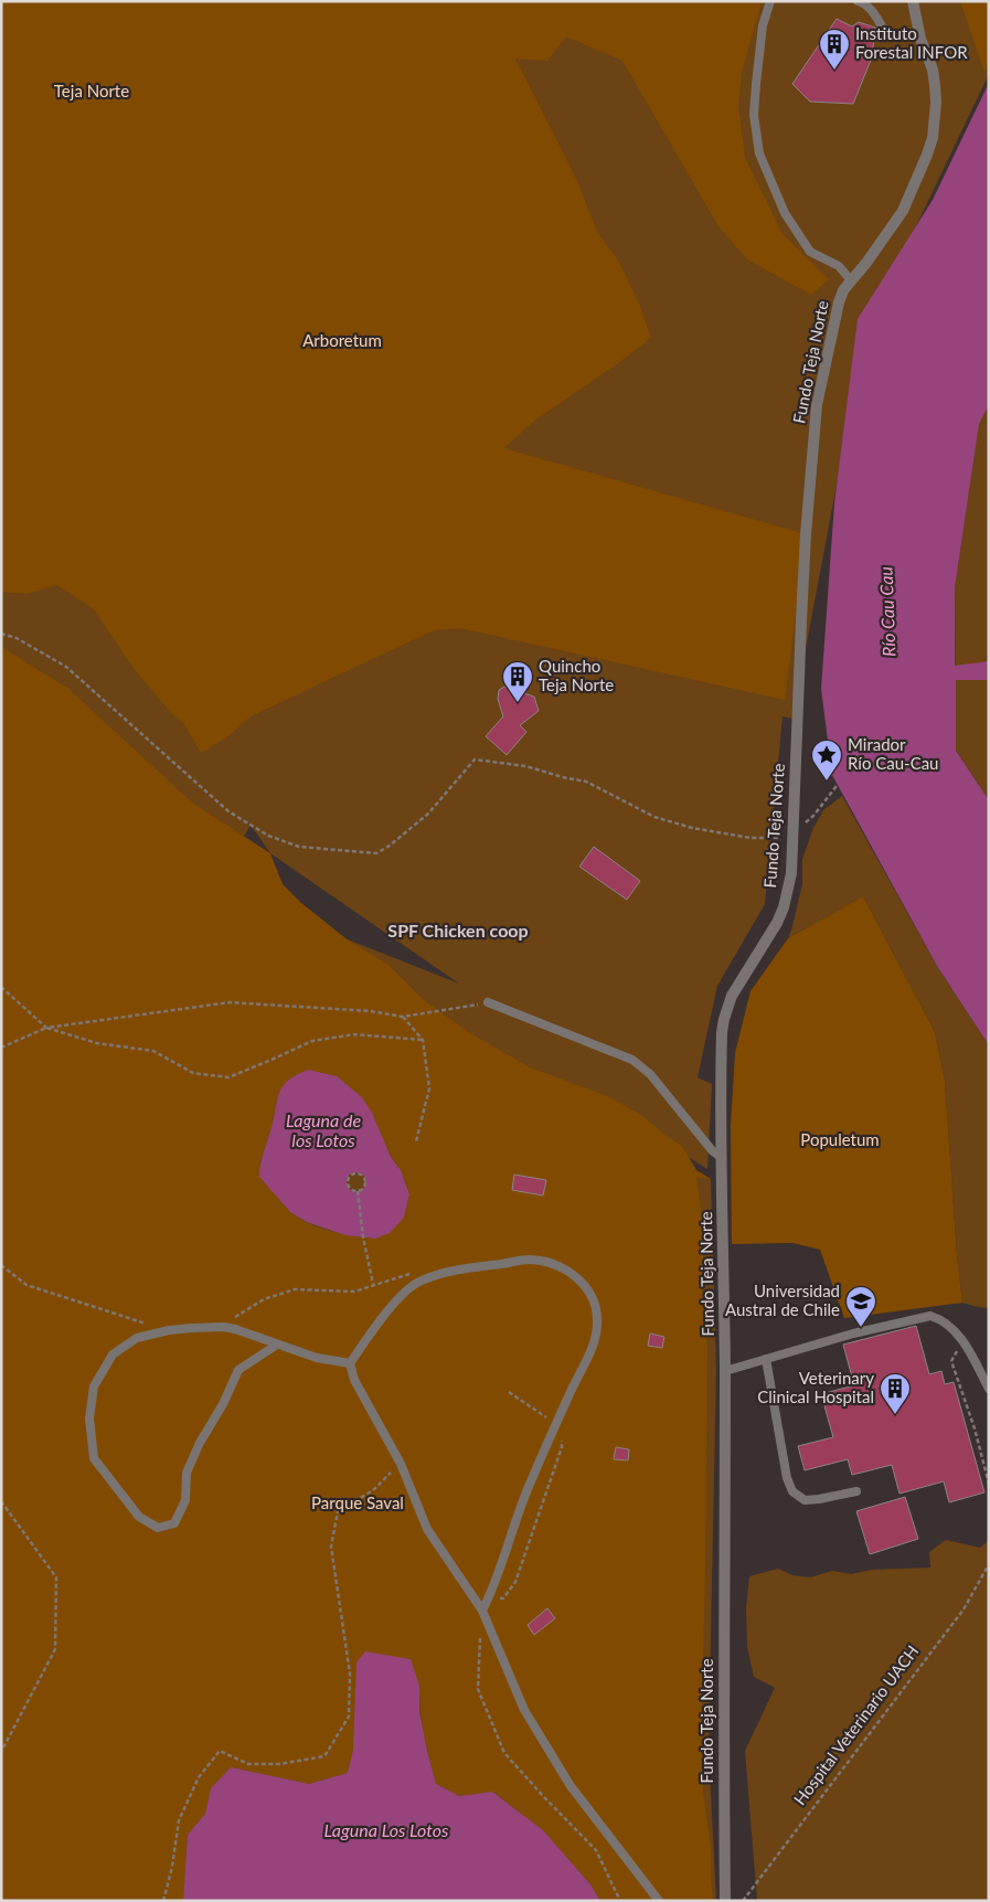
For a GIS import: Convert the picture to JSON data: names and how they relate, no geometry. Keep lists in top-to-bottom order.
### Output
{
  "streets": {
    "street": ["Fundo Teja Norte"],
    "path": ["Hospital Veterinario UACH"]
  },
  "districts": ["SPF Chicken coop"],
  "water": ["Río Cau Cau", "Laguna de los Lotos", "Laguna Los Lotos"],
  "parks": [
    "Teja Norte",
    "Arboretum",
    "Populetum",
    "Parque Saval"
  ],
  "places": {
    "building": ["Instituto Forestal INFOR", "Quincho Teja Norte", "Veterinary Clinical Hospital"],
    "place": ["Mirador Río Cau-Cau"],
    "school or university": ["Universidad Austral de Chile"]
  }
}
